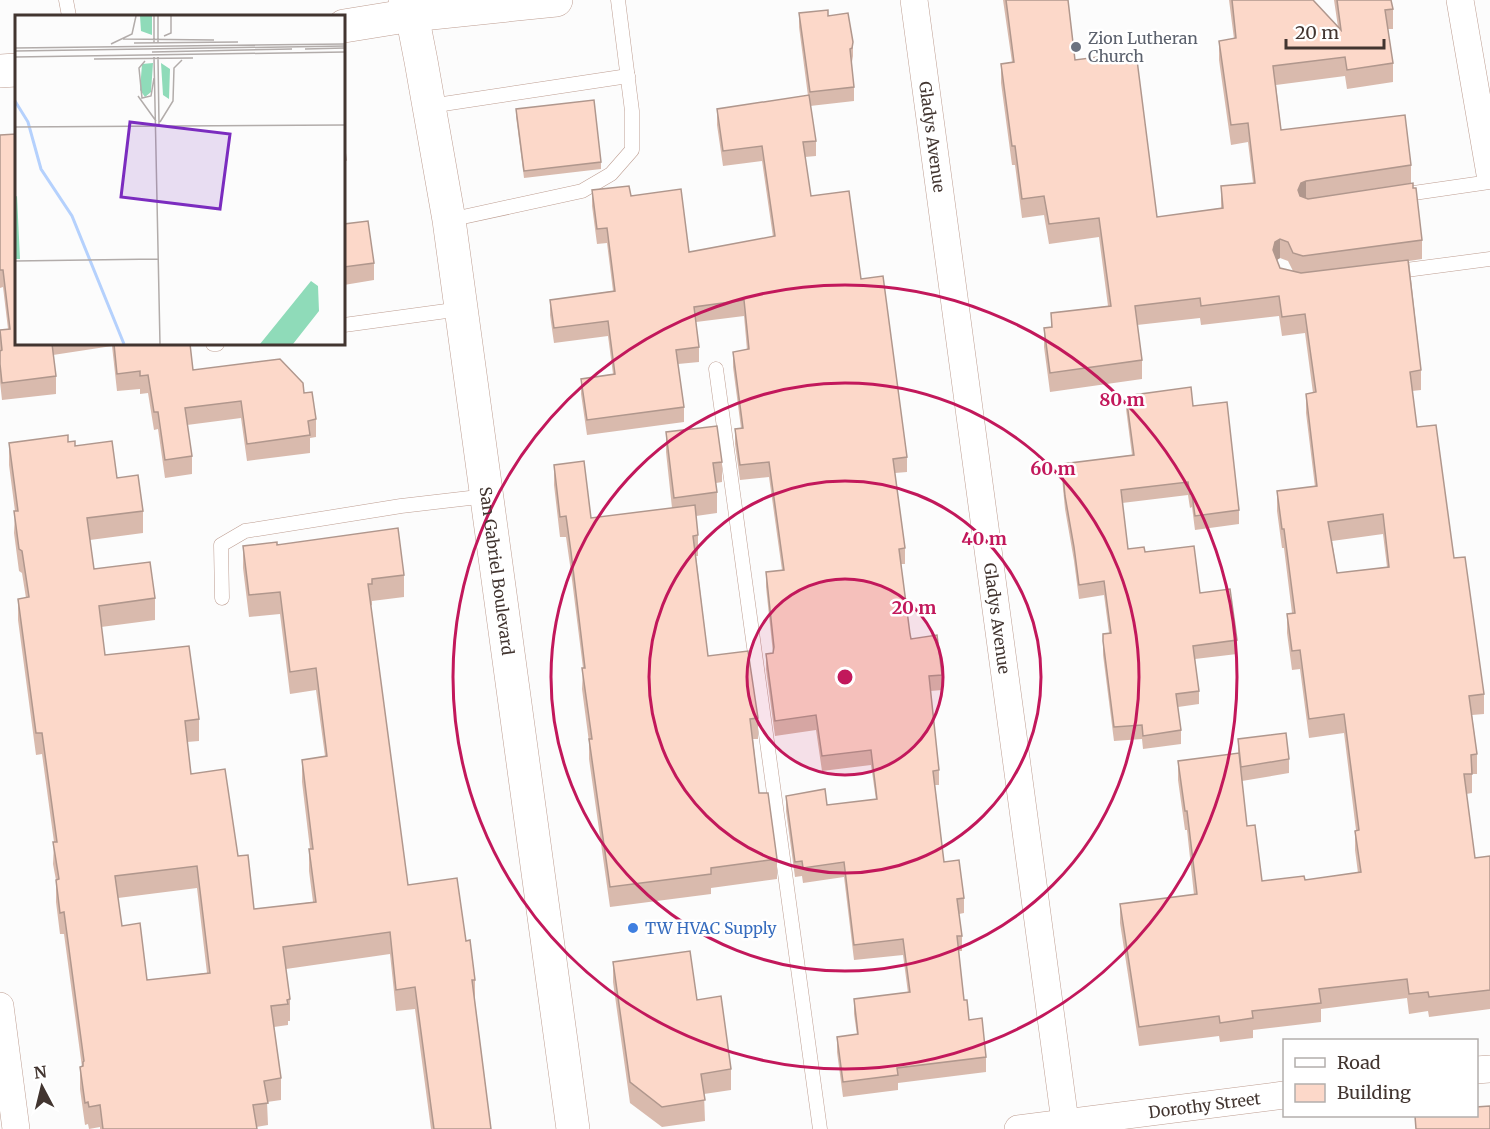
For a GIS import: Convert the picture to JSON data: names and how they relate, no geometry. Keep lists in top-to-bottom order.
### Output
{
  "streets": {
    "main road": ["San Gabriel Boulevard"],
    "street": ["Gladys Avenue", "Dorothy Street"]
  },
  "crossings": [
    ["Gladys Avenue", "Dorothy Street"]
  ],
  "places": ["Zion Lutheran Church", "TW HVAC Supply"],
  "legend": ["Road", "Building"],
  "scale_bar": "20 m",
  "north": "top",
  "rings": [
    "80 m",
    "60 m",
    "40 m",
    "20 m"
  ]
}
